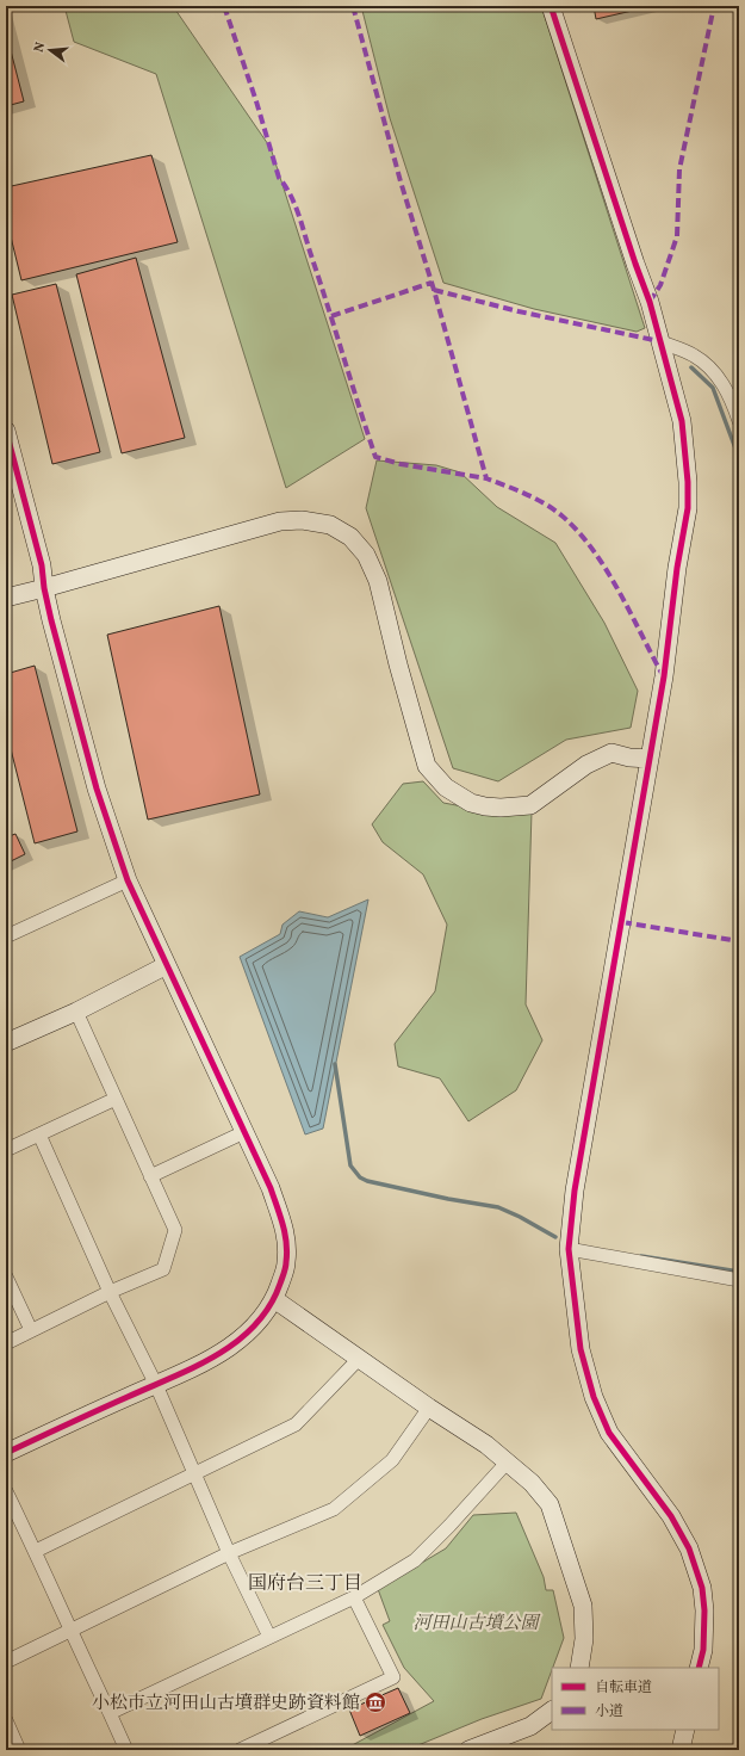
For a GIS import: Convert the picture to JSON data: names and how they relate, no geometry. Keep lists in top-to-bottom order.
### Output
{
  "districts": ["国府台三丁目"],
  "parks": ["河田山古墳公園"],
  "places": {
    "museum": ["小松市立河田山古墳群史跡資料館"]
  },
  "legend": ["自転車道", "小道"],
  "north": "left"
}
